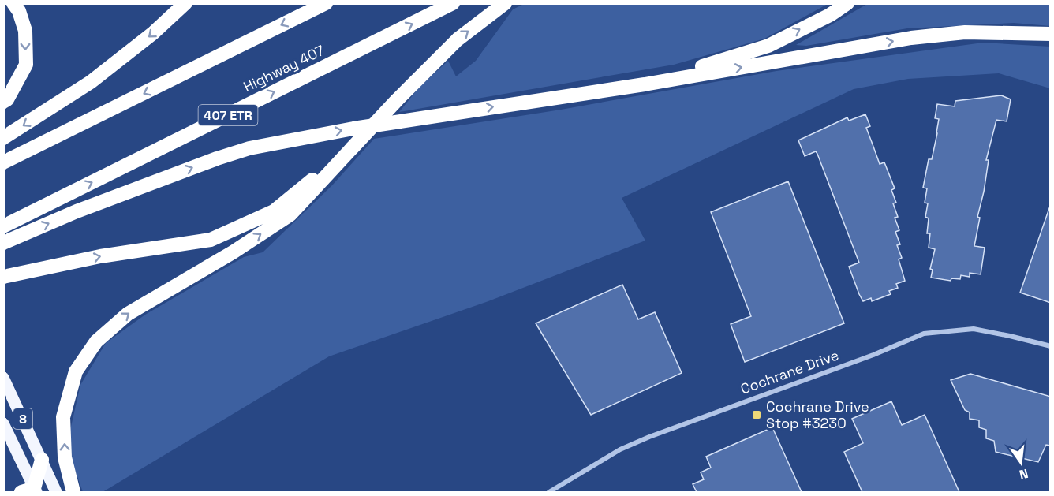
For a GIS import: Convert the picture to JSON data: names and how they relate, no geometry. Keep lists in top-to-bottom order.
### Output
{
  "streets": {
    "highway": ["Highway 407", "407 ETR"],
    "main road": ["8"],
    "street": ["Cochrane Drive"]
  },
  "places": {
    "transit": ["Cochrane Drive Stop #3230"]
  },
  "north": "bottom"
}
